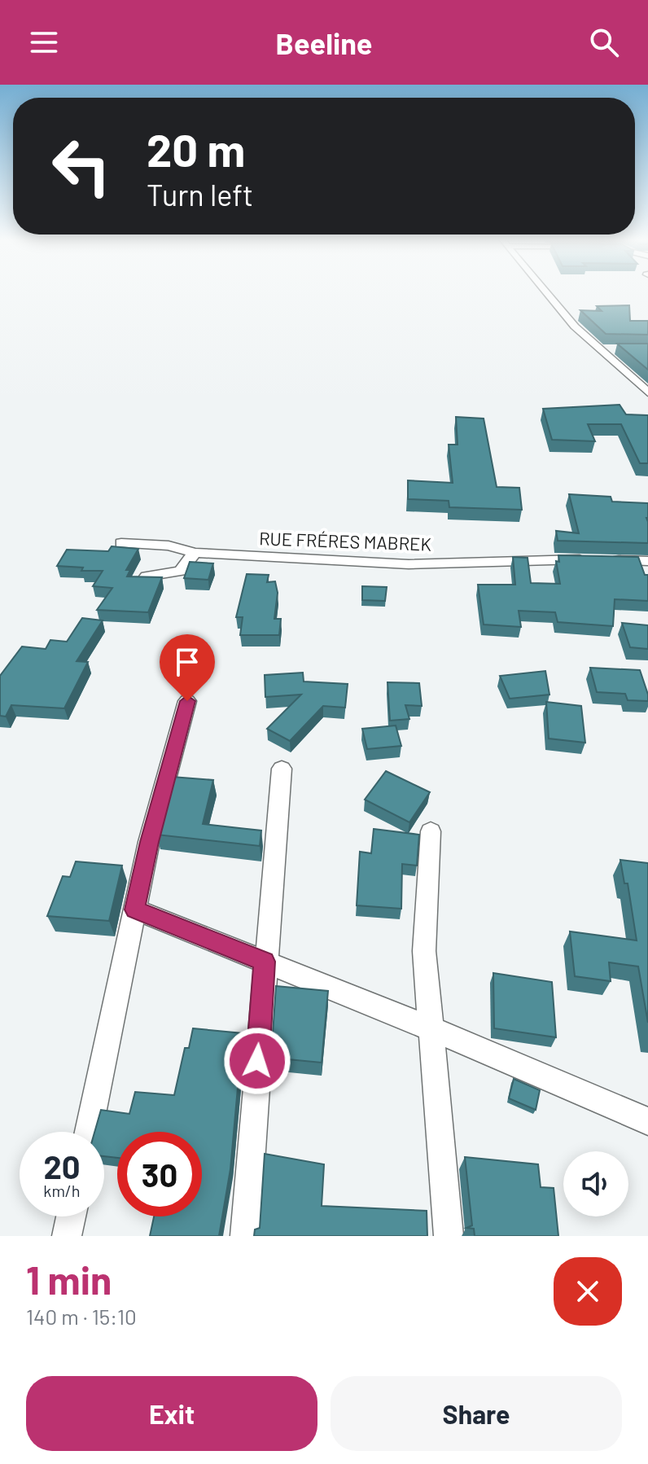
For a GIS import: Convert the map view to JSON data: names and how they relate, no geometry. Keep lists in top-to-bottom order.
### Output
{
  "streets": {
    "street": ["RUE FRÉRES MABREK"]
  },
  "page": {
    "header": "Beeline",
    "turn": ["20 m", "Turn left"],
    "speed": "20 km/h",
    "limit": "30",
    "heading": ["1 min", "140 m · 15:10"],
    "buttons": ["Exit", "Share"]
  }
}
